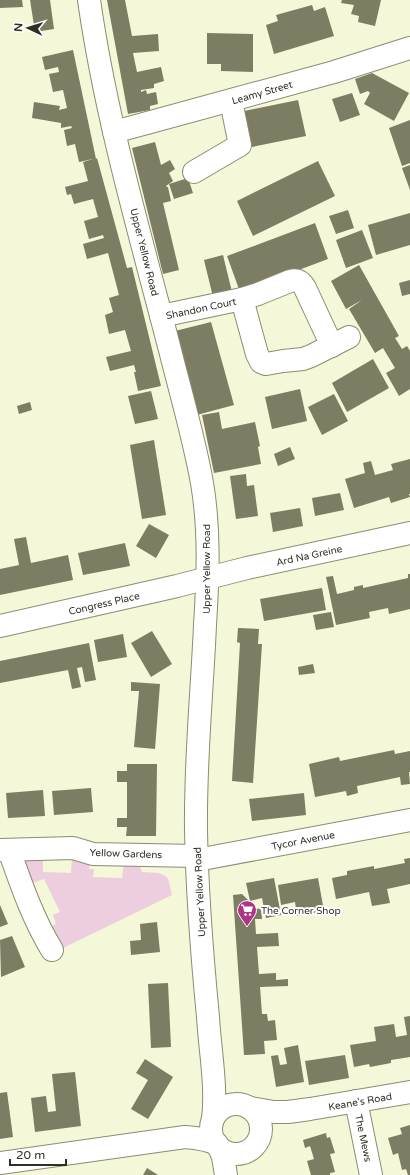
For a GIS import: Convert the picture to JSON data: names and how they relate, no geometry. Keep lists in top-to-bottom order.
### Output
{
  "streets": {
    "street": [
      "Leamy Street",
      "Upper Yellow Road",
      "Shandon Court",
      "Ard Na Greine",
      "Congress Place",
      "Tycor Avenue",
      "Yellow Gardens",
      "Keane's Road",
      "The Mews"
    ]
  },
  "crossings": [
    ["Leamy Street", "Upper Yellow Road"],
    ["Upper Yellow Road", "Shandon Court"],
    ["Upper Yellow Road", "Ard Na Greine"],
    ["Upper Yellow Road", "Congress Place"],
    ["Upper Yellow Road", "Tycor Avenue"],
    ["Upper Yellow Road", "Yellow Gardens"],
    ["Upper Yellow Road", "Keane's Road"],
    ["Ard Na Greine", "Congress Place"],
    ["Tycor Avenue", "Yellow Gardens"],
    ["Keane's Road", "The Mews"]
  ],
  "places": {
    "supermarket": ["The Corner Shop"]
  },
  "scale_bar": "20 m",
  "north": "left"
}
